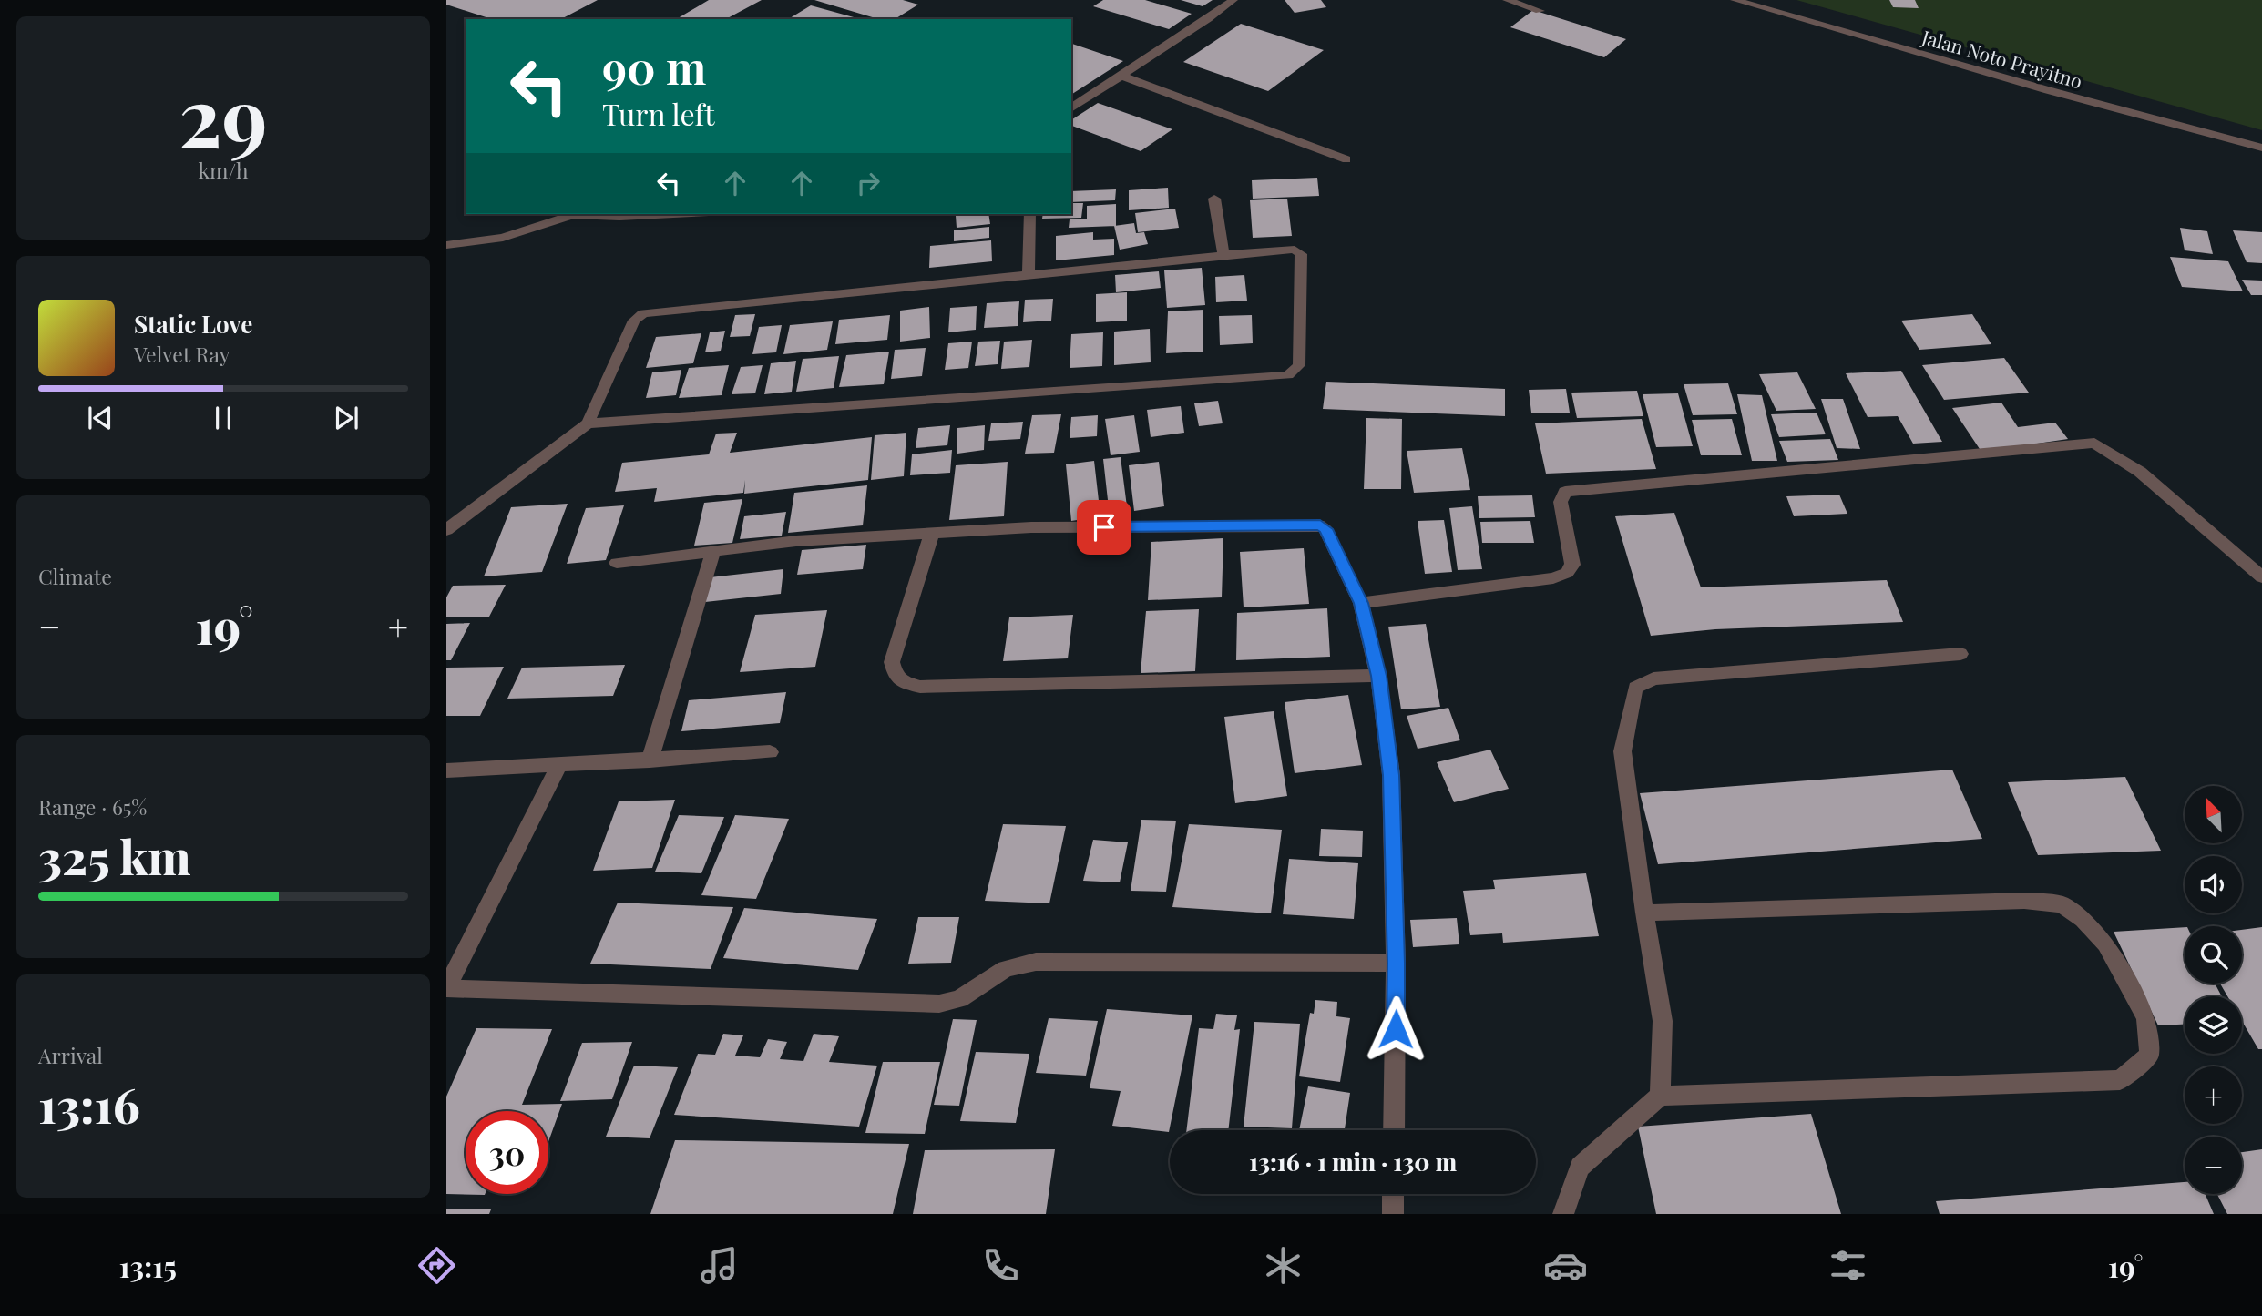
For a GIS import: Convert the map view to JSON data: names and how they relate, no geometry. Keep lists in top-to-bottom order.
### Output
{
  "streets": {
    "street": ["Jalan Noto Prayitno"]
  },
  "north": "top left",
  "page": {
    "tile": [
      ["29", "km/h"],
      "Climate",
      ["Range · 65%", "325 km"],
      ["Arrival", "13:16"]
    ],
    "turn": ["90 m", "Turn left"],
    "song": ["Static Love", "Velvet Ray"],
    "heat": ["−", "19°", "+"],
    "map_buttons": ["+", "−"],
    "limit": "30",
    "trip": "13:16 · 1 min · 130 m",
    "tabs": ["13:15", "19°"]
  }
}
